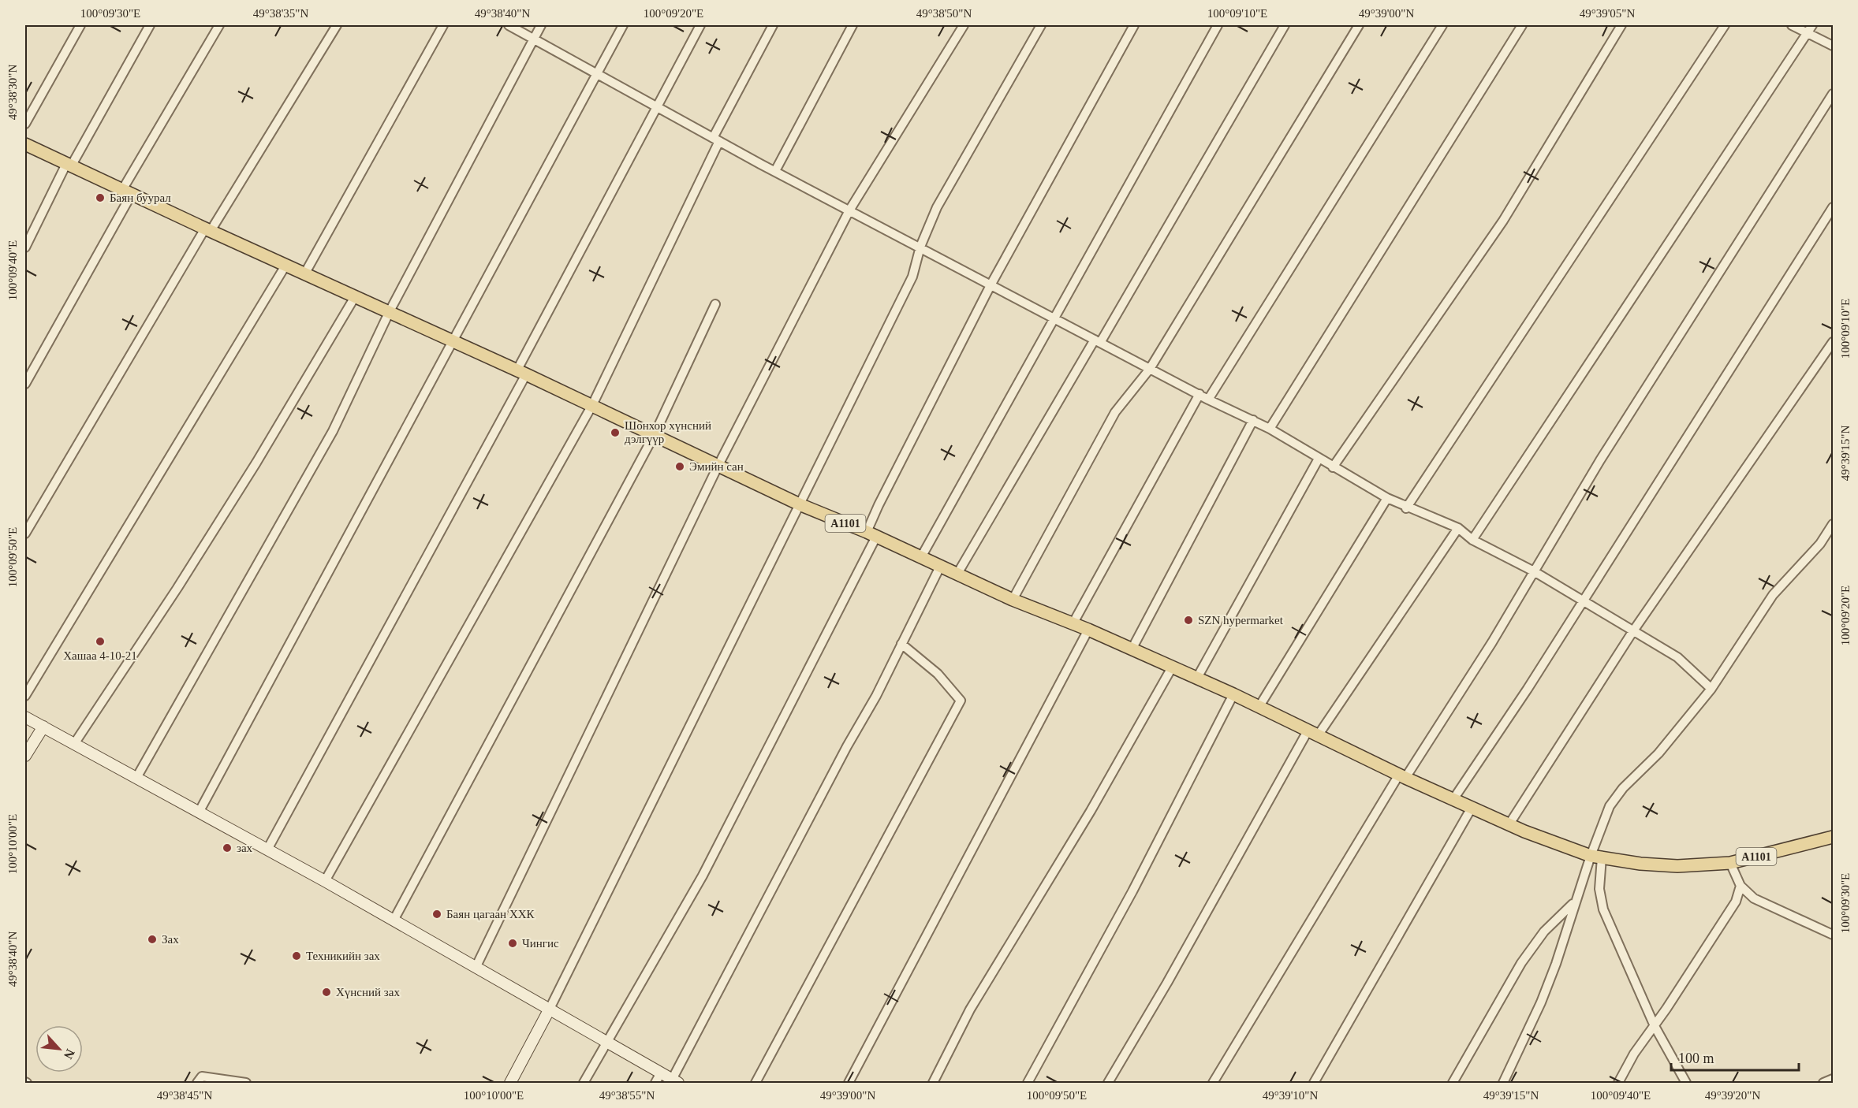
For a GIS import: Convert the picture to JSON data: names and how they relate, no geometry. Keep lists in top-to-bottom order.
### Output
{
  "streets": {
    "main road": ["A1101"]
  },
  "places": [
    "Баян буурал",
    "Шонхор хүнсний дэлгүүр",
    "Эмийн сан",
    "SZN hypermarket",
    "Хашаа 4-10-21",
    "зах",
    "Баян цагаан ХХК",
    "Зах",
    "Чингис",
    "Техникийн зах",
    "Хүнсний зах"
  ],
  "scale_bar": "100 m",
  "north": "bottom right",
  "coordinates": [
    "100°09'30\"E",
    "49°38'35\"N",
    "49°38'40\"N",
    "100°09'20\"E",
    "49°38'50\"N",
    "100°09'10\"E",
    "49°39'00\"N",
    "49°39'05\"N",
    "49°38'30\"N",
    "100°09'40\"E",
    "49°39'15\"N",
    "100°09'50\"E",
    "100°10'00\"E",
    "49°38'45\"N",
    "49°38'55\"N",
    "49°39'10\"N",
    "49°39'20\"N"
  ]
}
